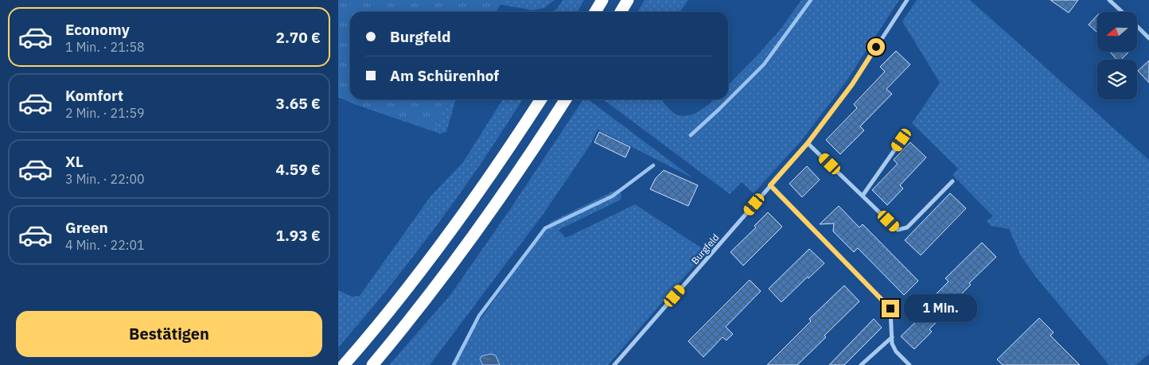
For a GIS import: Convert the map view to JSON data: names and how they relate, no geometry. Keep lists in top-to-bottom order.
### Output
{
  "streets": {
    "street": ["Burgfeld"]
  },
  "north": "left",
  "page": {
    "list": [
      {
        "name": "Economy",
        "note": "1 Min. · 21:58",
        "value": "2.70 €"
      },
      {
        "name": "Komfort",
        "note": "2 Min. · 21:59",
        "value": "3.65 €"
      },
      {
        "name": "XL",
        "note": "3 Min. · 22:00",
        "value": "4.59 €"
      },
      {
        "name": "Green",
        "note": "4 Min. · 22:01",
        "value": "1.93 €"
      }
    ],
    "banner": ["Burgfeld", "Am Schürenhof"],
    "bubble": "1 Min.",
    "buttons": "Bestätigen"
  }
}
